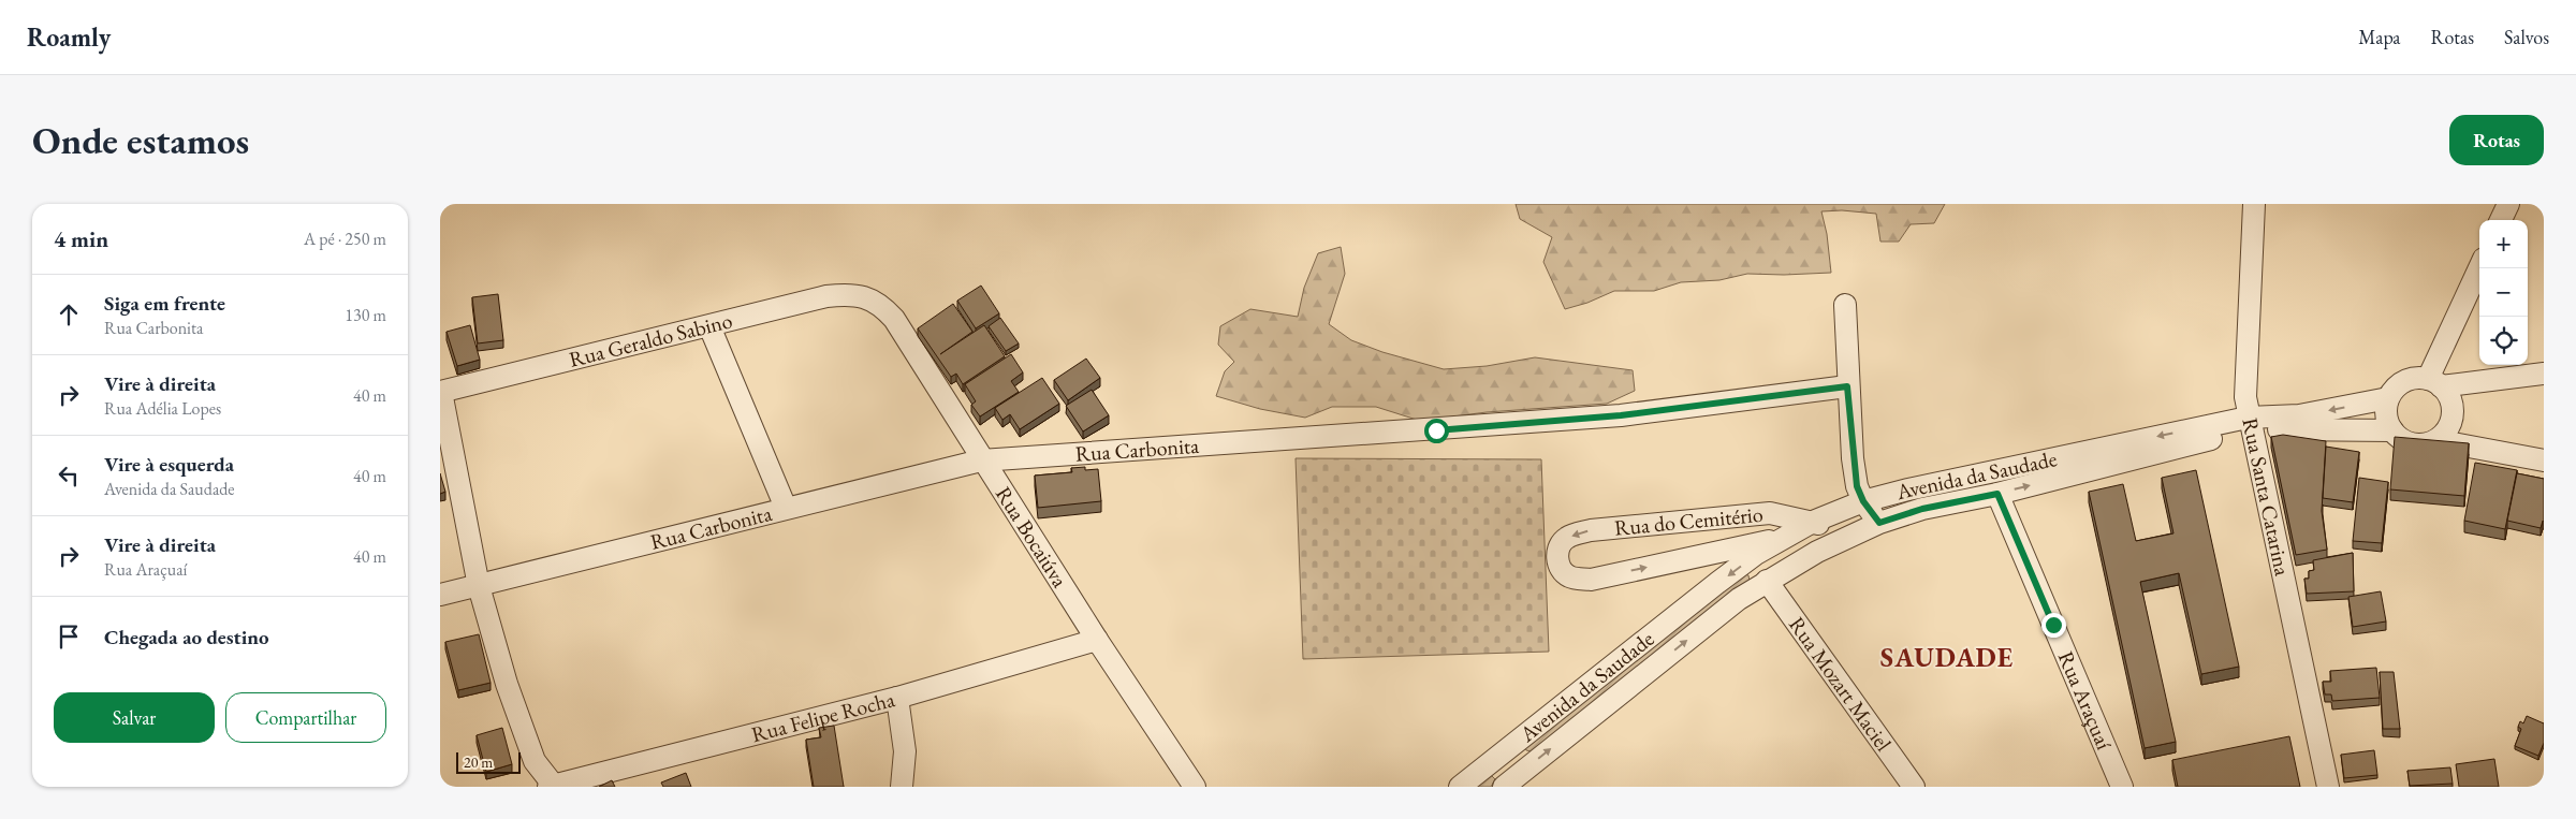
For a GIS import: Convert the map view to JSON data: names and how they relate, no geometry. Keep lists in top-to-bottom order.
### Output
{
  "streets": {
    "street": [
      "Rua Geraldo Sabino",
      "Rua Carbonita",
      "Avenida da Saudade",
      "Rua Santa Catarina",
      "Rua do Cemitério",
      "Rua Bocaiúva",
      "Rua Mozart Maciel",
      "Rua Araçuaí",
      "Rua Felipe Rocha"
    ]
  },
  "crossings": [
    ["Rua Geraldo Sabino", "Rua Bocaiúva"],
    ["Rua Carbonita", "Rua Bocaiúva"],
    ["Avenida da Saudade", "Rua Santa Catarina"],
    ["Avenida da Saudade", "Rua do Cemitério"],
    ["Avenida da Saudade", "Rua Mozart Maciel"],
    ["Avenida da Saudade", "Rua Araçuaí"],
    ["Rua Bocaiúva", "Rua Felipe Rocha"]
  ],
  "districts": ["SAUDADE"],
  "scale_bar": "20 m",
  "page": {
    "header": "Roamly",
    "nav": ["Mapa", "Rotas", "Salvos"],
    "buttons": [
      "Rotas",
      ["Salvar", "Compartilhar"]
    ],
    "title": "Onde estamos",
    "heading": ["4 min", "A pé · 250 m"],
    "map_buttons": ["+", "−"],
    "list": [
      ["Siga em frente", "Rua Carbonita", "130 m"],
      ["Vire à direita", "Rua Adélia Lopes", "40 m"],
      ["Vire à esquerda", "Avenida da Saudade", "40 m"],
      ["Vire à direita", "Rua Araçuaí", "40 m"],
      "Chegada ao destino"
    ],
    "scale": "20 m"
  }
}
